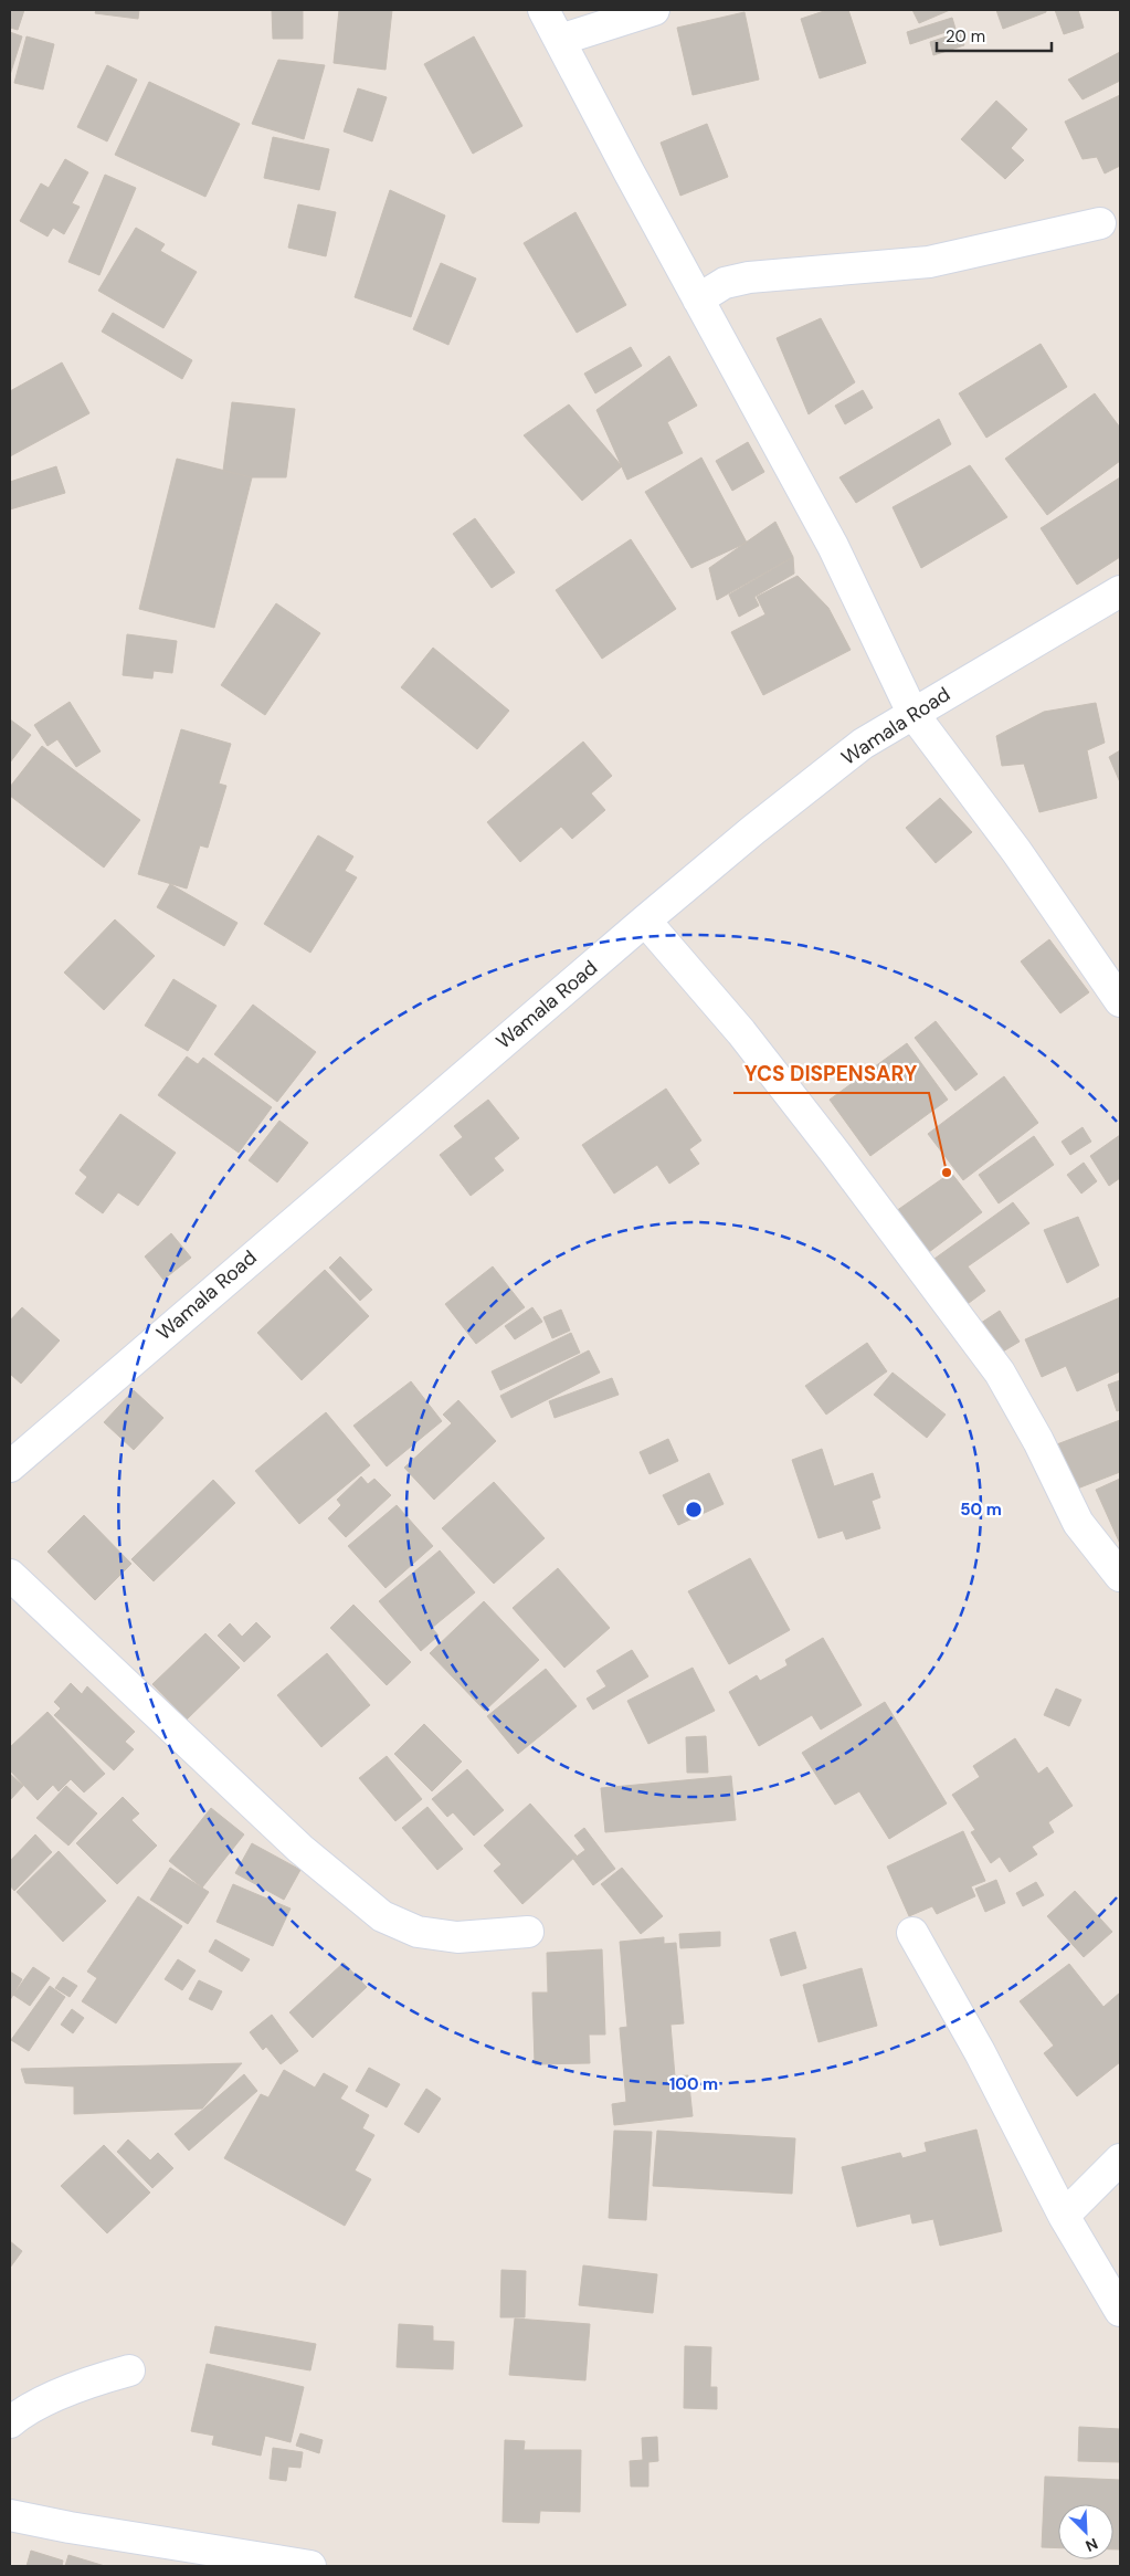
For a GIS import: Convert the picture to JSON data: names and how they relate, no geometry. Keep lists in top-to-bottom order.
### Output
{
  "streets": {
    "street": ["Wamala Road"]
  },
  "places": ["YCS DISPENSARY"],
  "scale_bar": "20 m",
  "north": "bottom right",
  "rings": ["50 m", "100 m"]
}
